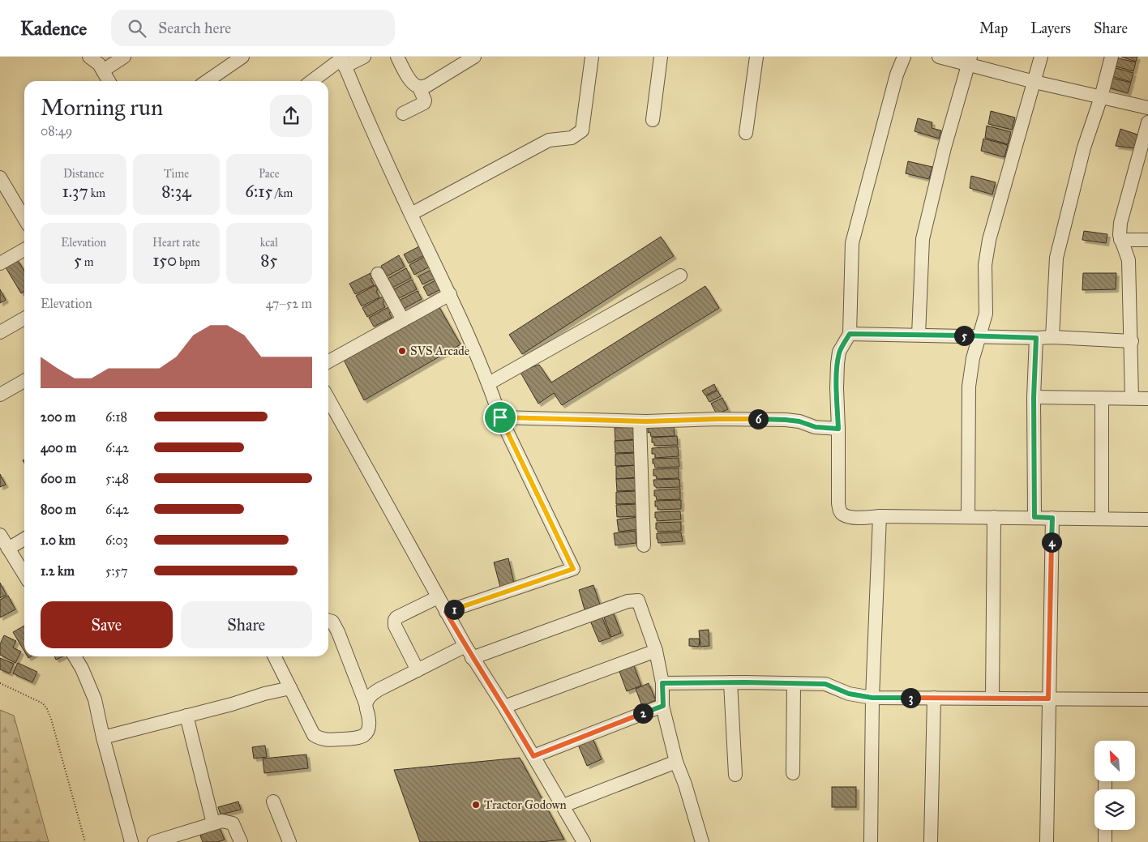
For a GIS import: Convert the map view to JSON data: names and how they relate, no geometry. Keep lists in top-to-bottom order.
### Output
{
  "places": ["SVS Arcade", "Tractor Godown"],
  "north": "top left",
  "page": {
    "header": "Kadence",
    "search": "Search here",
    "nav": ["Map", "Layers", "Share"],
    "heading": ["Morning run", "08:49"],
    "stats": [
      ["Distance", "1.37 km"],
      ["Time", "8:34"],
      ["Pace", "6:15 /km"],
      ["Elevation", "5 m"],
      ["Heart rate", "150 bpm"],
      ["kcal", "85"]
    ],
    "chart": ["Elevation", "47–52 m"],
    "pins": [
      "5",
      "6",
      "4",
      "1",
      "3",
      "2"
    ],
    "list": [
      {
        "name": "200 m",
        "note": "6:18"
      },
      {
        "name": "400 m",
        "note": "6:42"
      },
      {
        "name": "600 m",
        "note": "5:48"
      },
      {
        "name": "800 m",
        "note": "6:42"
      },
      {
        "name": "1.0 km",
        "note": "6:03"
      },
      {
        "name": "1.2 km",
        "note": "5:57"
      }
    ],
    "buttons": ["Save", "Share"]
  }
}
